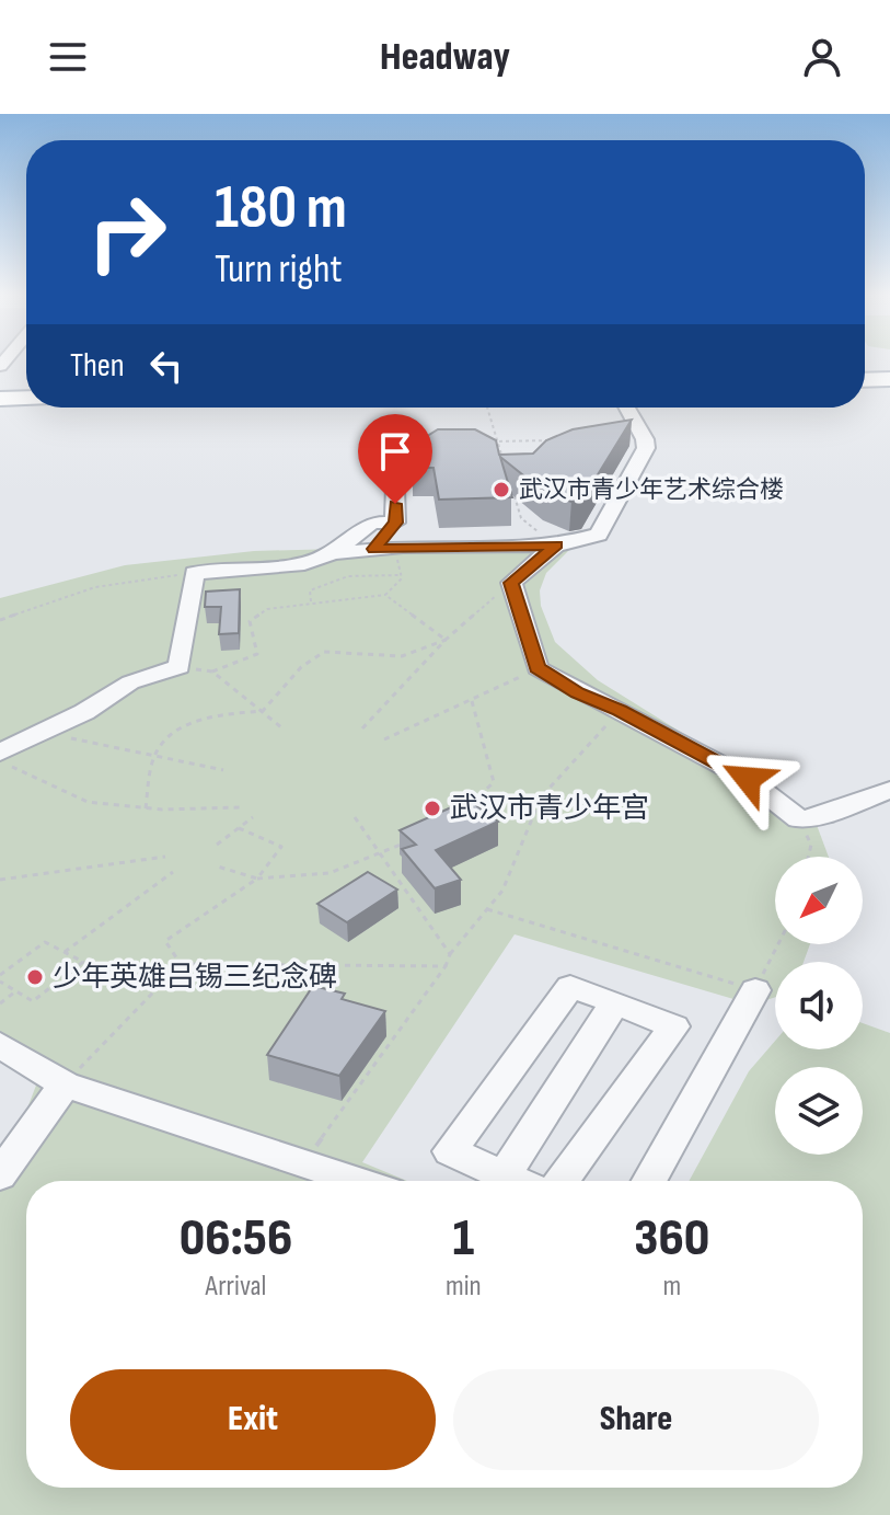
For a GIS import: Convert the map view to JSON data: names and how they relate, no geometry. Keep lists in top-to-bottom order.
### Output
{
  "places": ["武汉市青少年艺术综合楼", "武汉市青少年宫", "少年英雄吕锡三纪念碑"],
  "north": "bottom left",
  "page": {
    "header": "Headway",
    "turn": ["180 m", "Turn right"],
    "then": "Then",
    "eta": [
      "06:56",
      "Arrival",
      "1",
      "min",
      "360",
      "m"
    ],
    "buttons": ["Exit", "Share"]
  }
}
